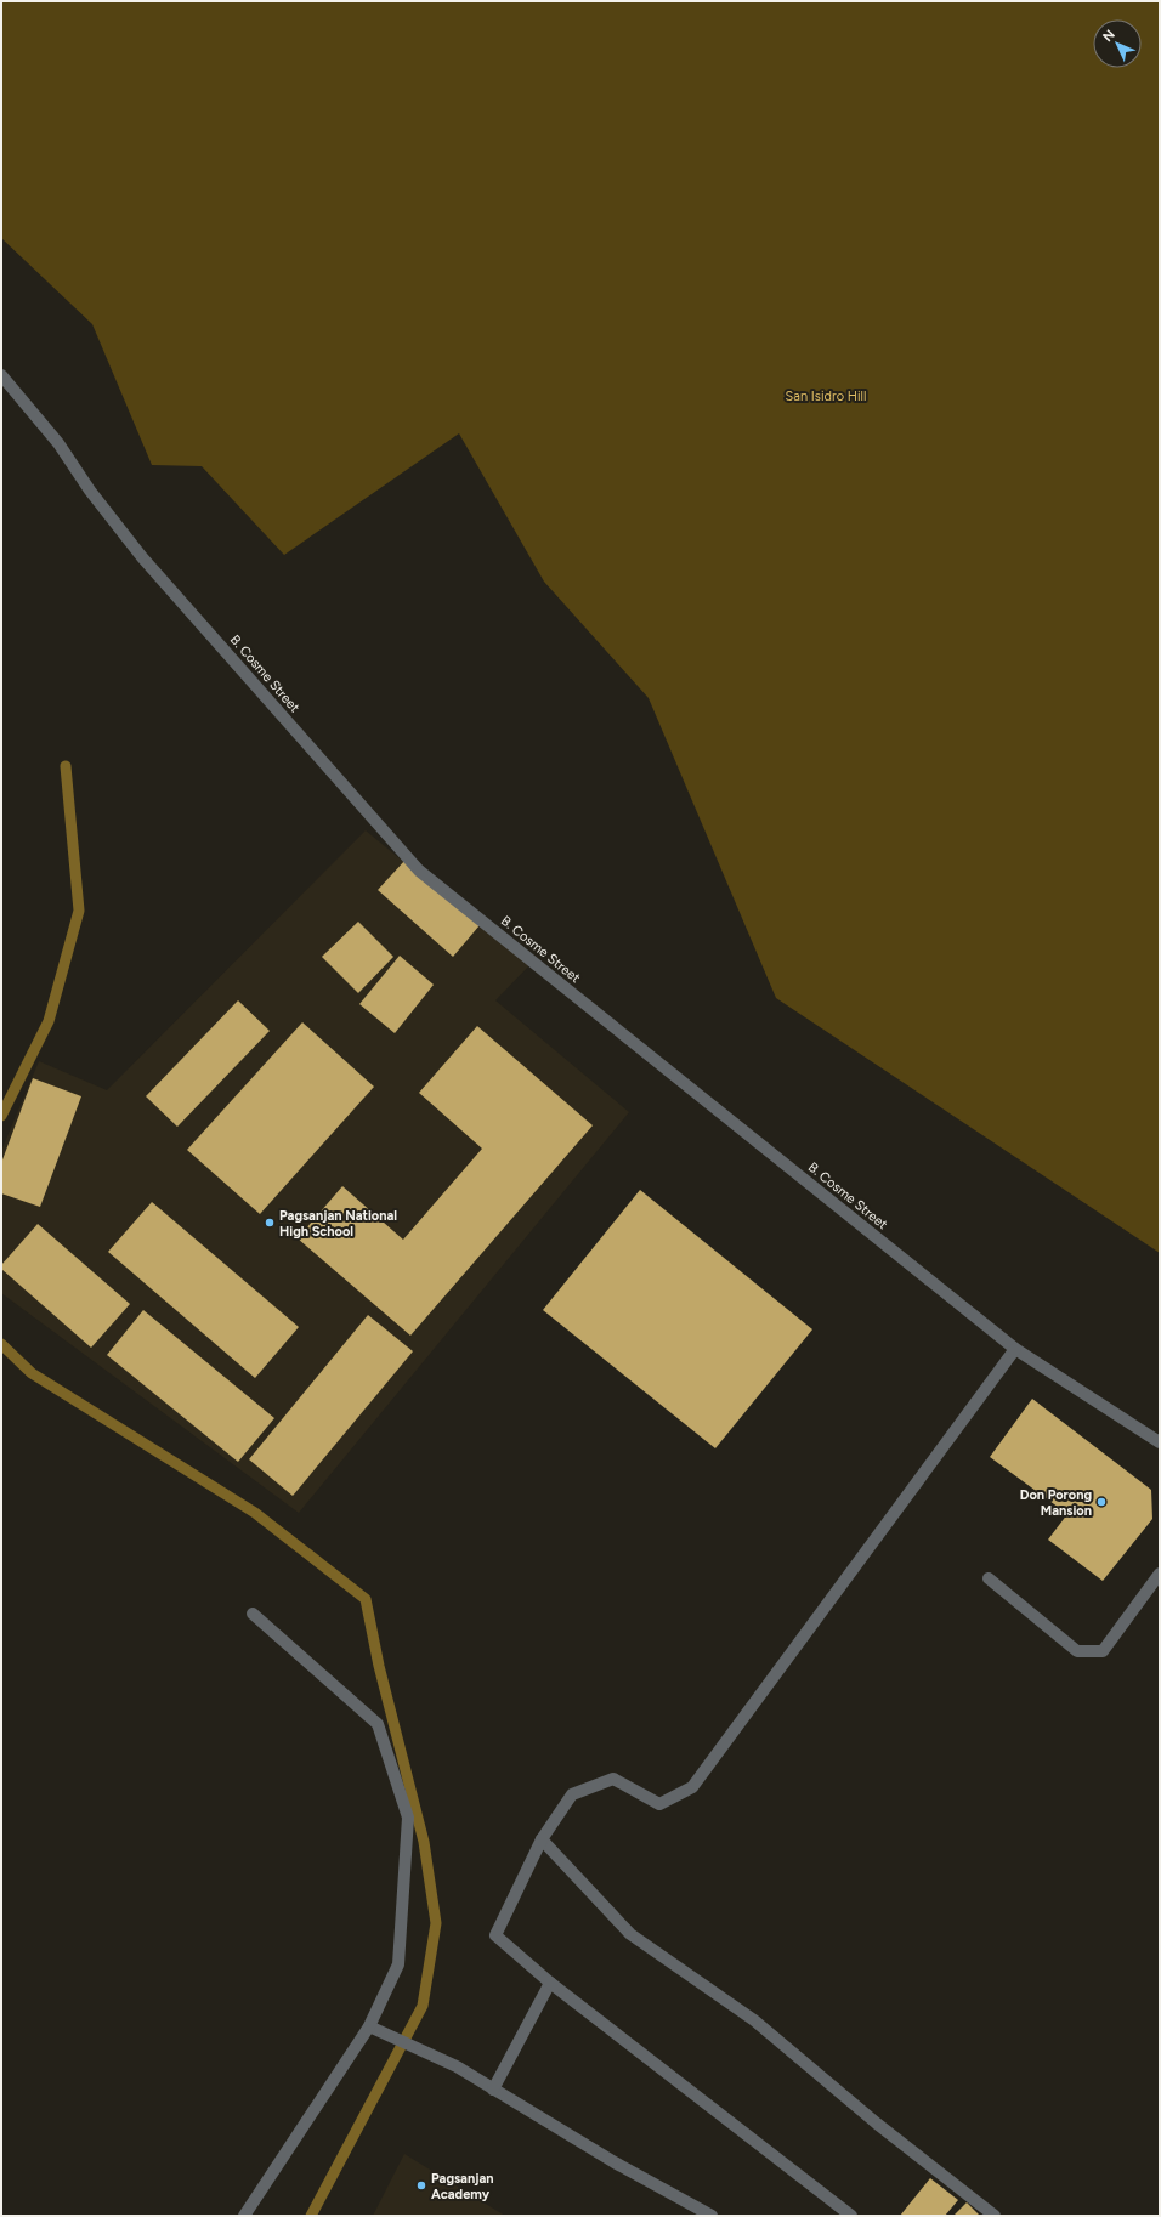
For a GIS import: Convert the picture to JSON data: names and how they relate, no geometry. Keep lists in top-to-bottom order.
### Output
{
  "streets": {
    "street": ["B. Cosme Street"]
  },
  "parks": ["San Isidro Hill"],
  "places": ["Pagsanjan National High School", "Don Porong Mansion", "Pagsanjan Academy"],
  "north": "top left"
}
